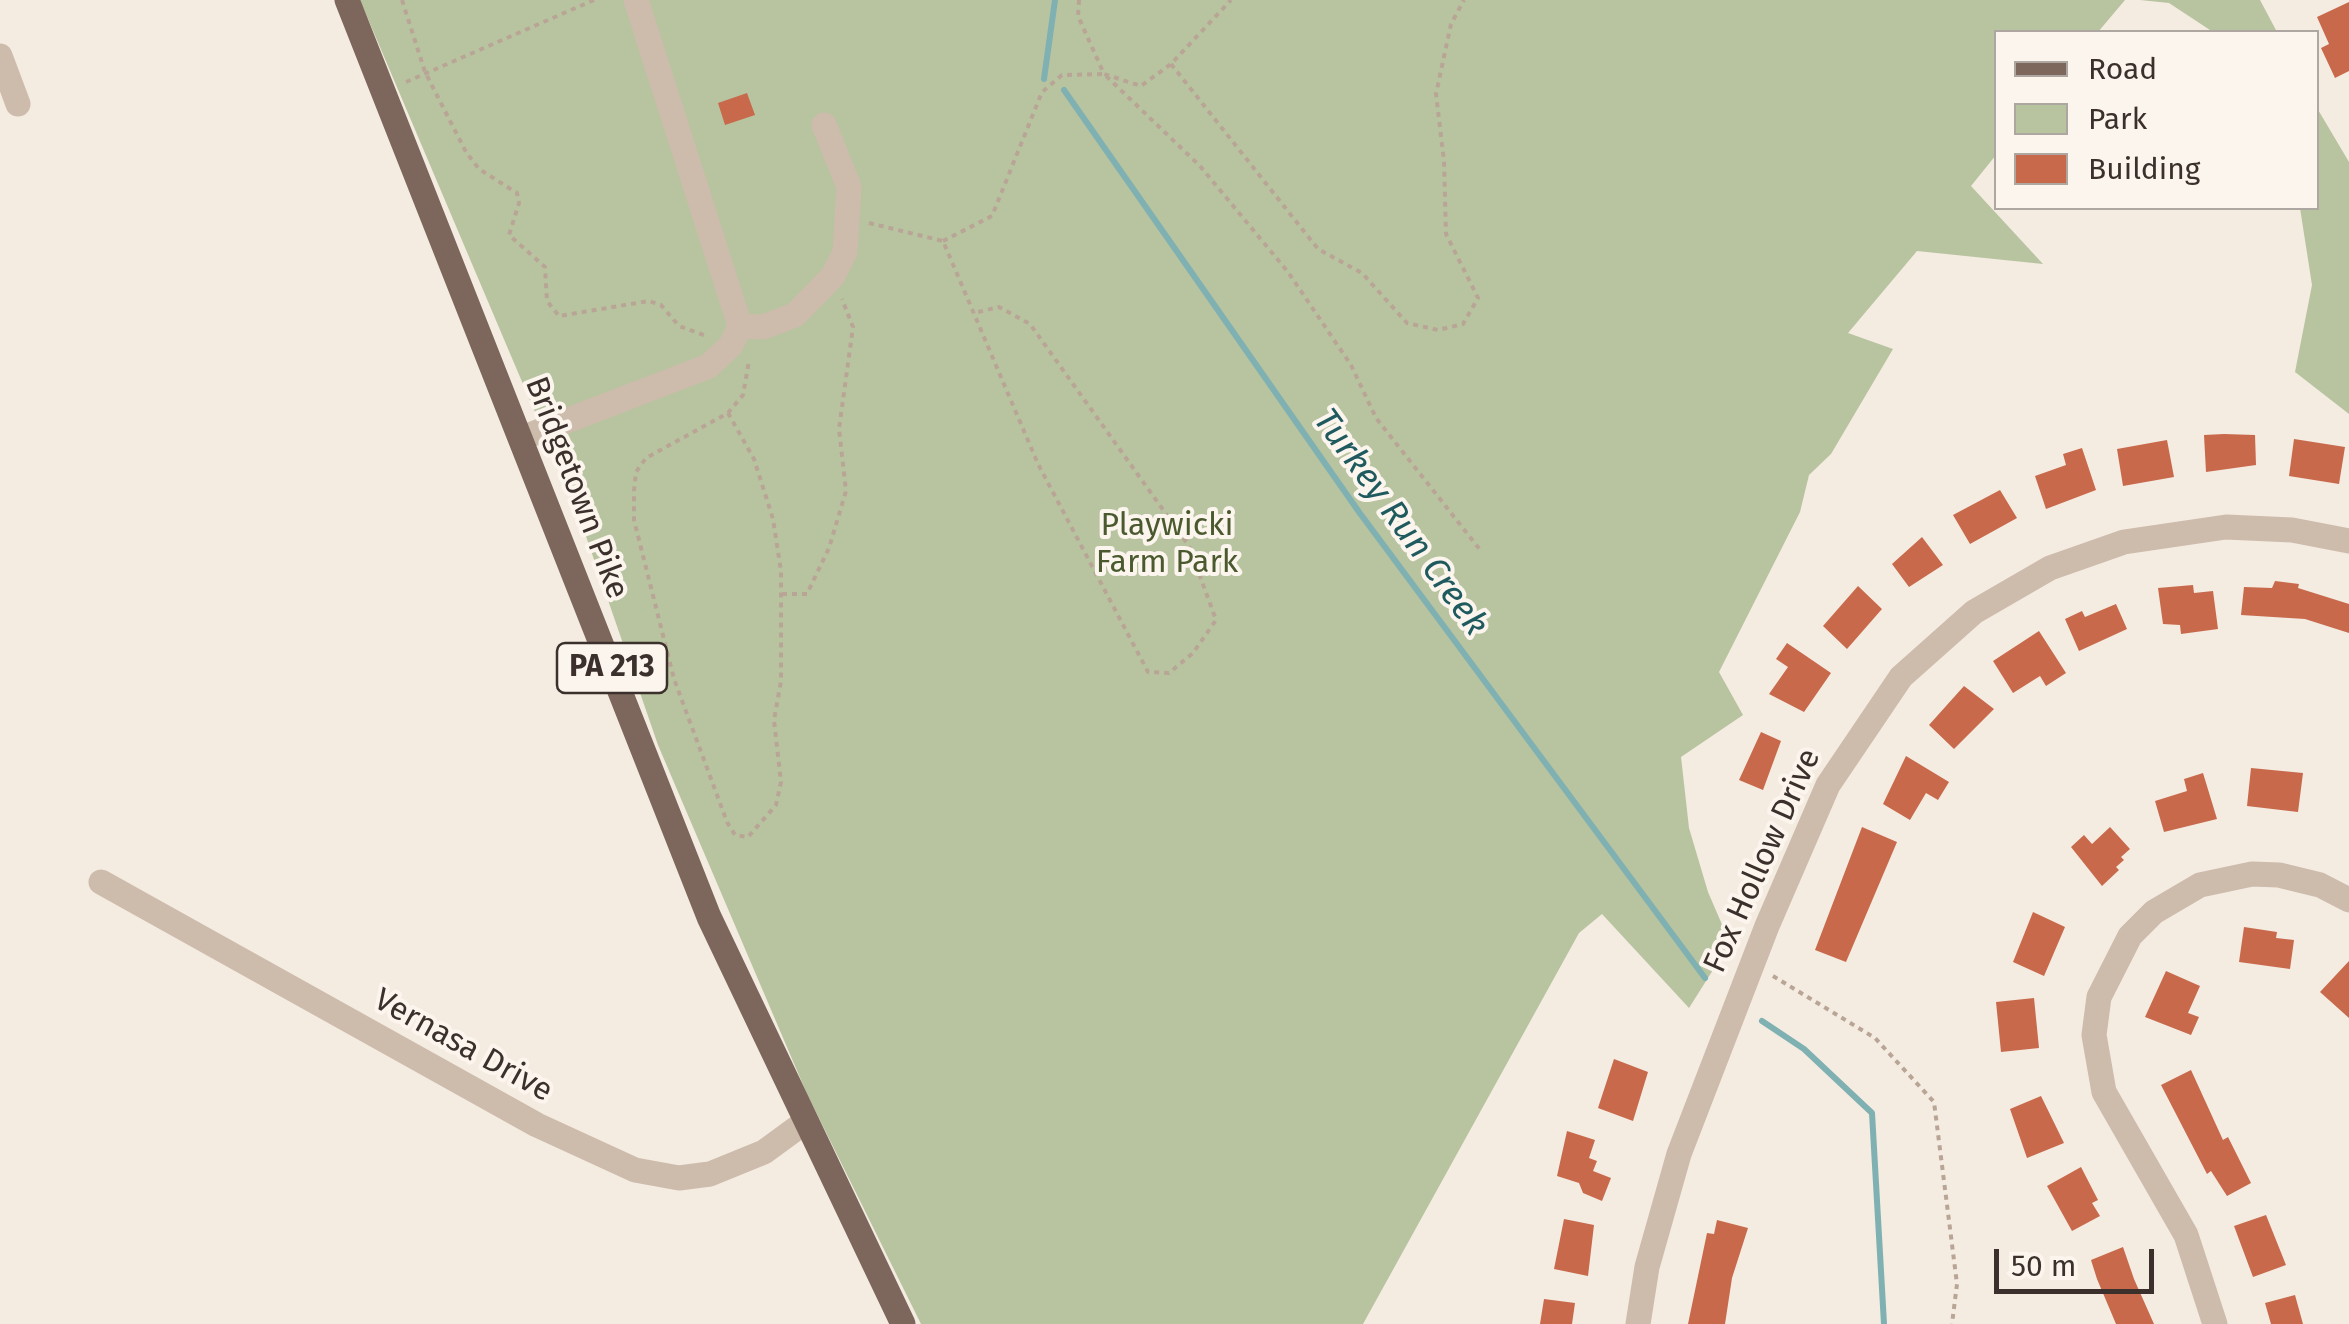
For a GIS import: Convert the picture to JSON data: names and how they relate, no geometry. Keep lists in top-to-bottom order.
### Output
{
  "streets": {
    "main road": ["Bridgetown Pike", "PA 213"],
    "street": ["Fox Hollow Drive", "Vernasa Drive"]
  },
  "crossings": [
    ["Bridgetown Pike", "Vernasa Drive"]
  ],
  "water": ["Turkey Run Creek"],
  "parks": ["Playwicki Farm Park"],
  "legend": ["Road", "Park", "Building"],
  "scale_bar": "50 m"
}
